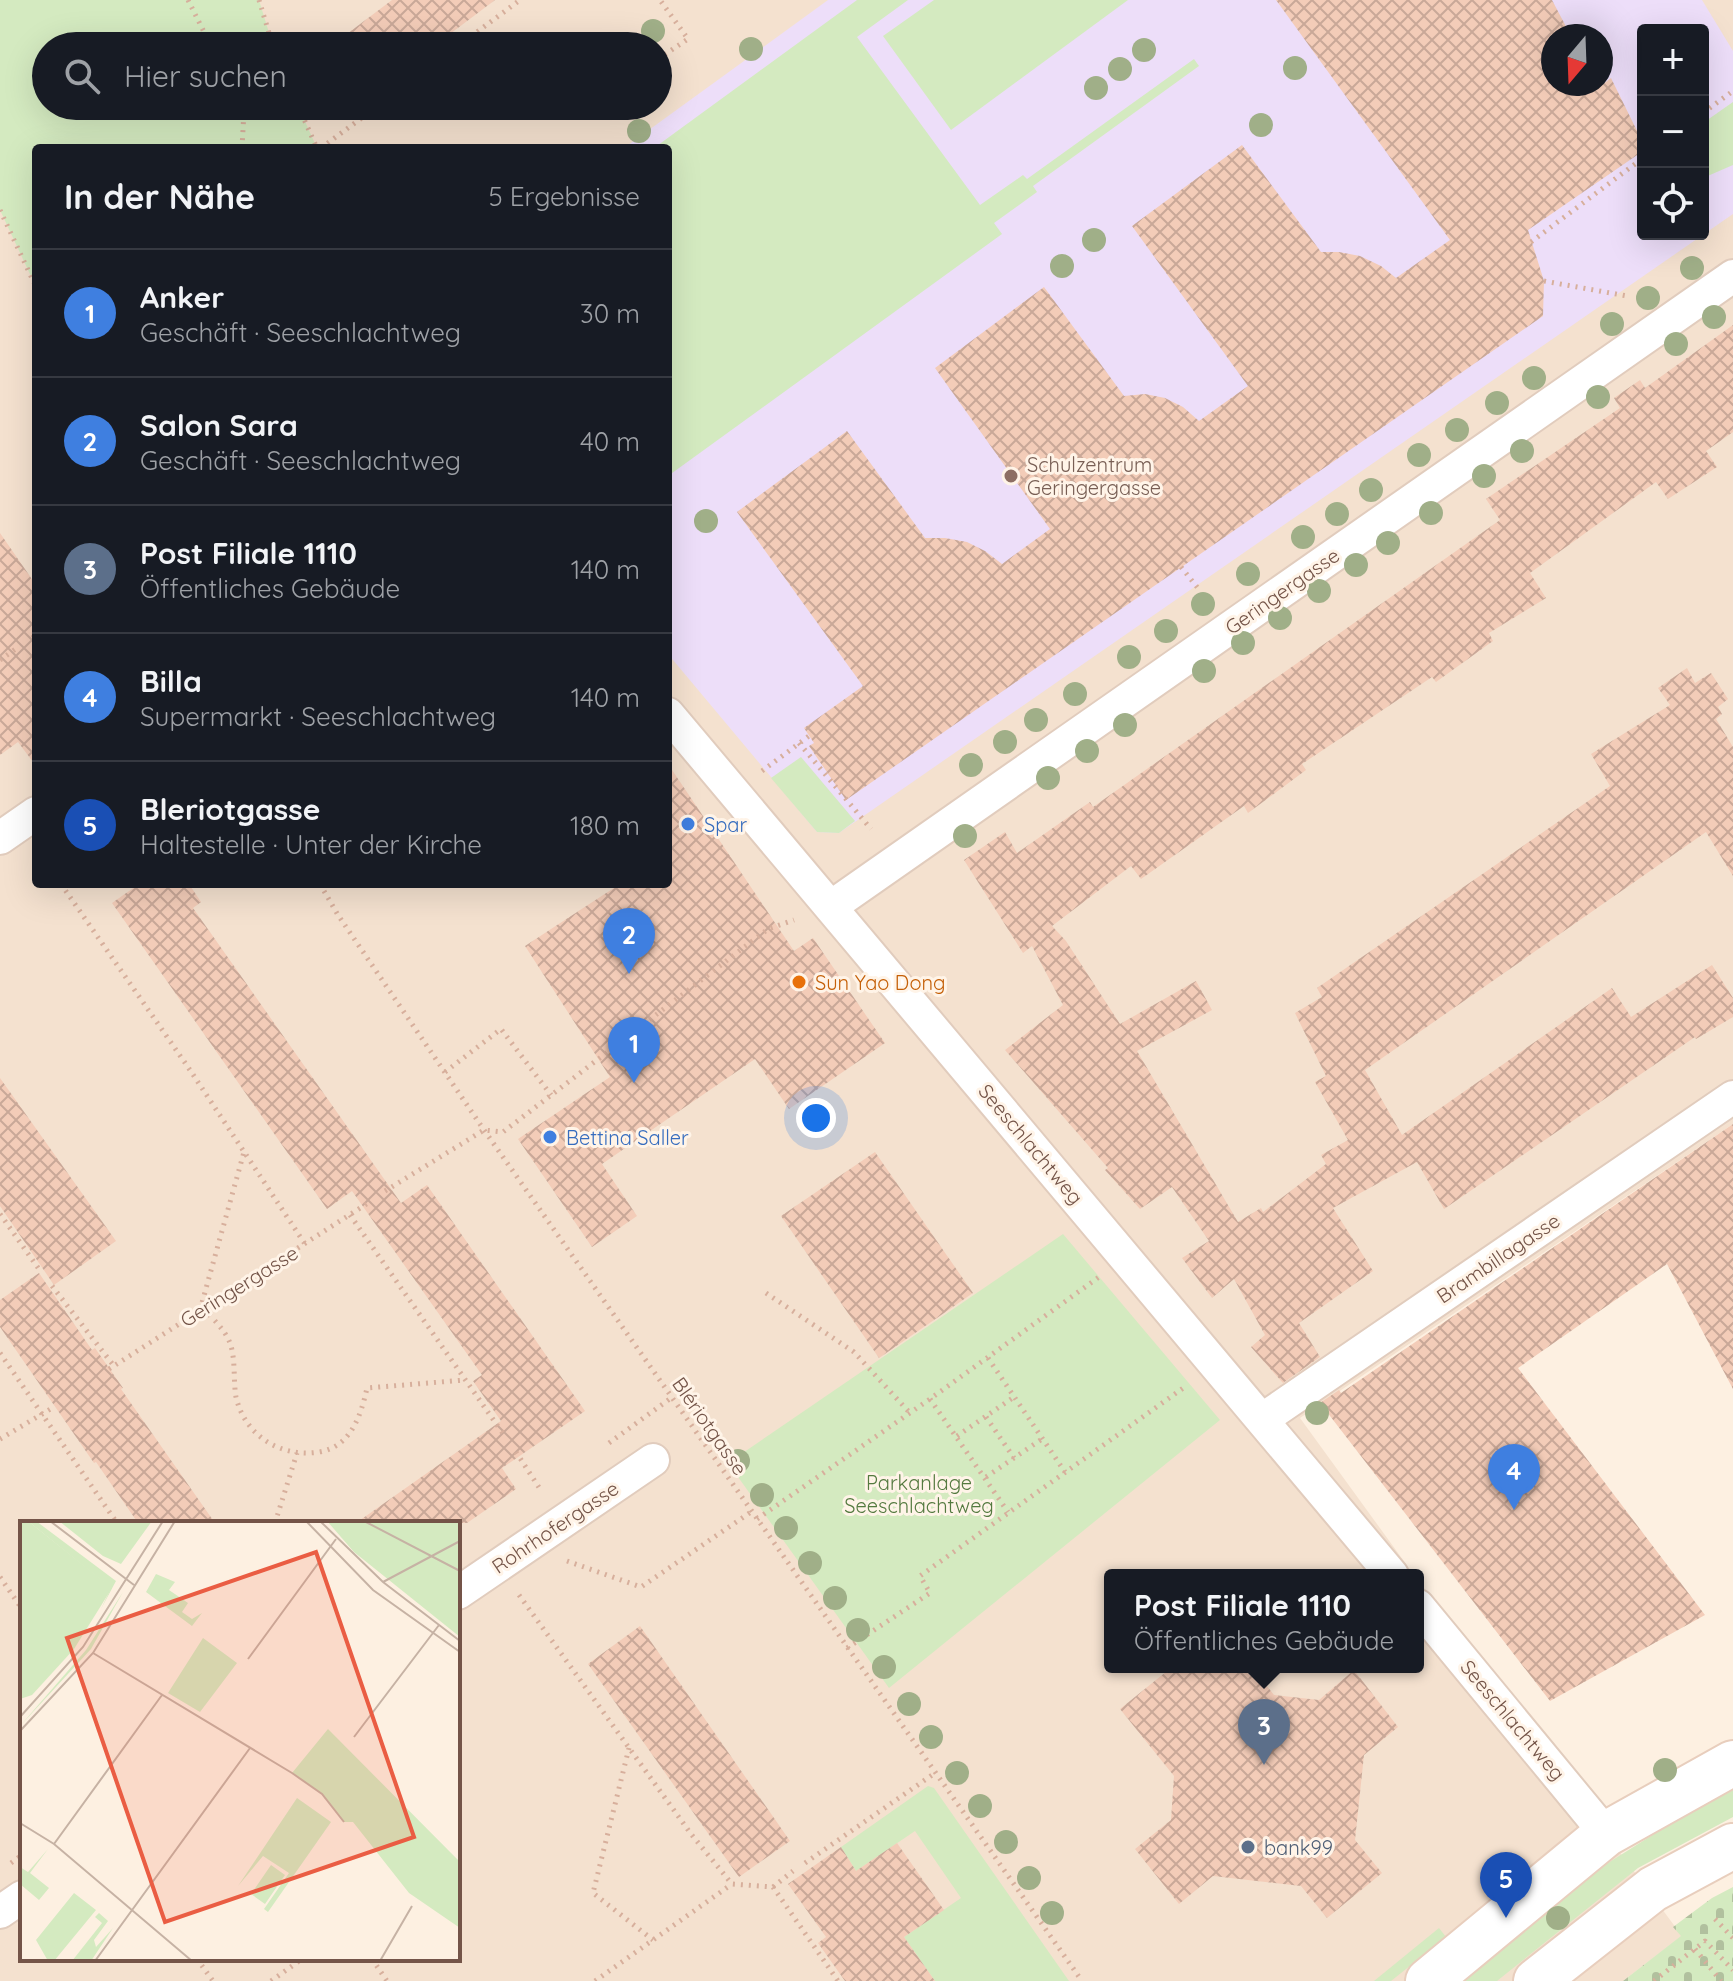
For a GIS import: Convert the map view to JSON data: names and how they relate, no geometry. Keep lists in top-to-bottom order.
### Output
{
  "streets": {
    "street": [
      "Geringergasse",
      "Seeschlachtweg",
      "Brambillagasse",
      "Rohrhofergasse"
    ],
    "path": ["Blériotgasse"]
  },
  "crossings": [
    ["Geringergasse", "Seeschlachtweg"],
    ["Seeschlachtweg", "Brambillagasse"]
  ],
  "parks": ["Parkanlage Seeschlachtweg"],
  "places": [
    "Schulzentrum Geringergasse",
    "Spar",
    "Sun Yao Dong",
    "Bettina Saller",
    "bank99"
  ],
  "north": "bottom",
  "page": {
    "map_buttons": ["+", "−"],
    "search": "Hier suchen",
    "heading": ["In der Nähe", "5 Ergebnisse"],
    "list": [
      {
        "mark": "1",
        "name": "Anker",
        "note": "Geschäft · Seeschlachtweg",
        "value": "30 m"
      },
      {
        "mark": "2",
        "name": "Salon Sara",
        "note": "Geschäft · Seeschlachtweg",
        "value": "40 m"
      },
      {
        "mark": "3",
        "name": "Post Filiale 1110",
        "note": "Öffentliches Gebäude",
        "value": "140 m"
      },
      {
        "mark": "4",
        "name": "Billa",
        "note": "Supermarkt · Seeschlachtweg",
        "value": "140 m"
      },
      {
        "mark": "5",
        "name": "Bleriotgasse",
        "note": "Haltestelle · Unter der Kirche",
        "value": "180 m"
      }
    ],
    "pins": [
      "2",
      "1",
      "4",
      "3",
      "5"
    ],
    "popup": ["Post Filiale 1110", "Öffentliches Gebäude"]
  }
}
